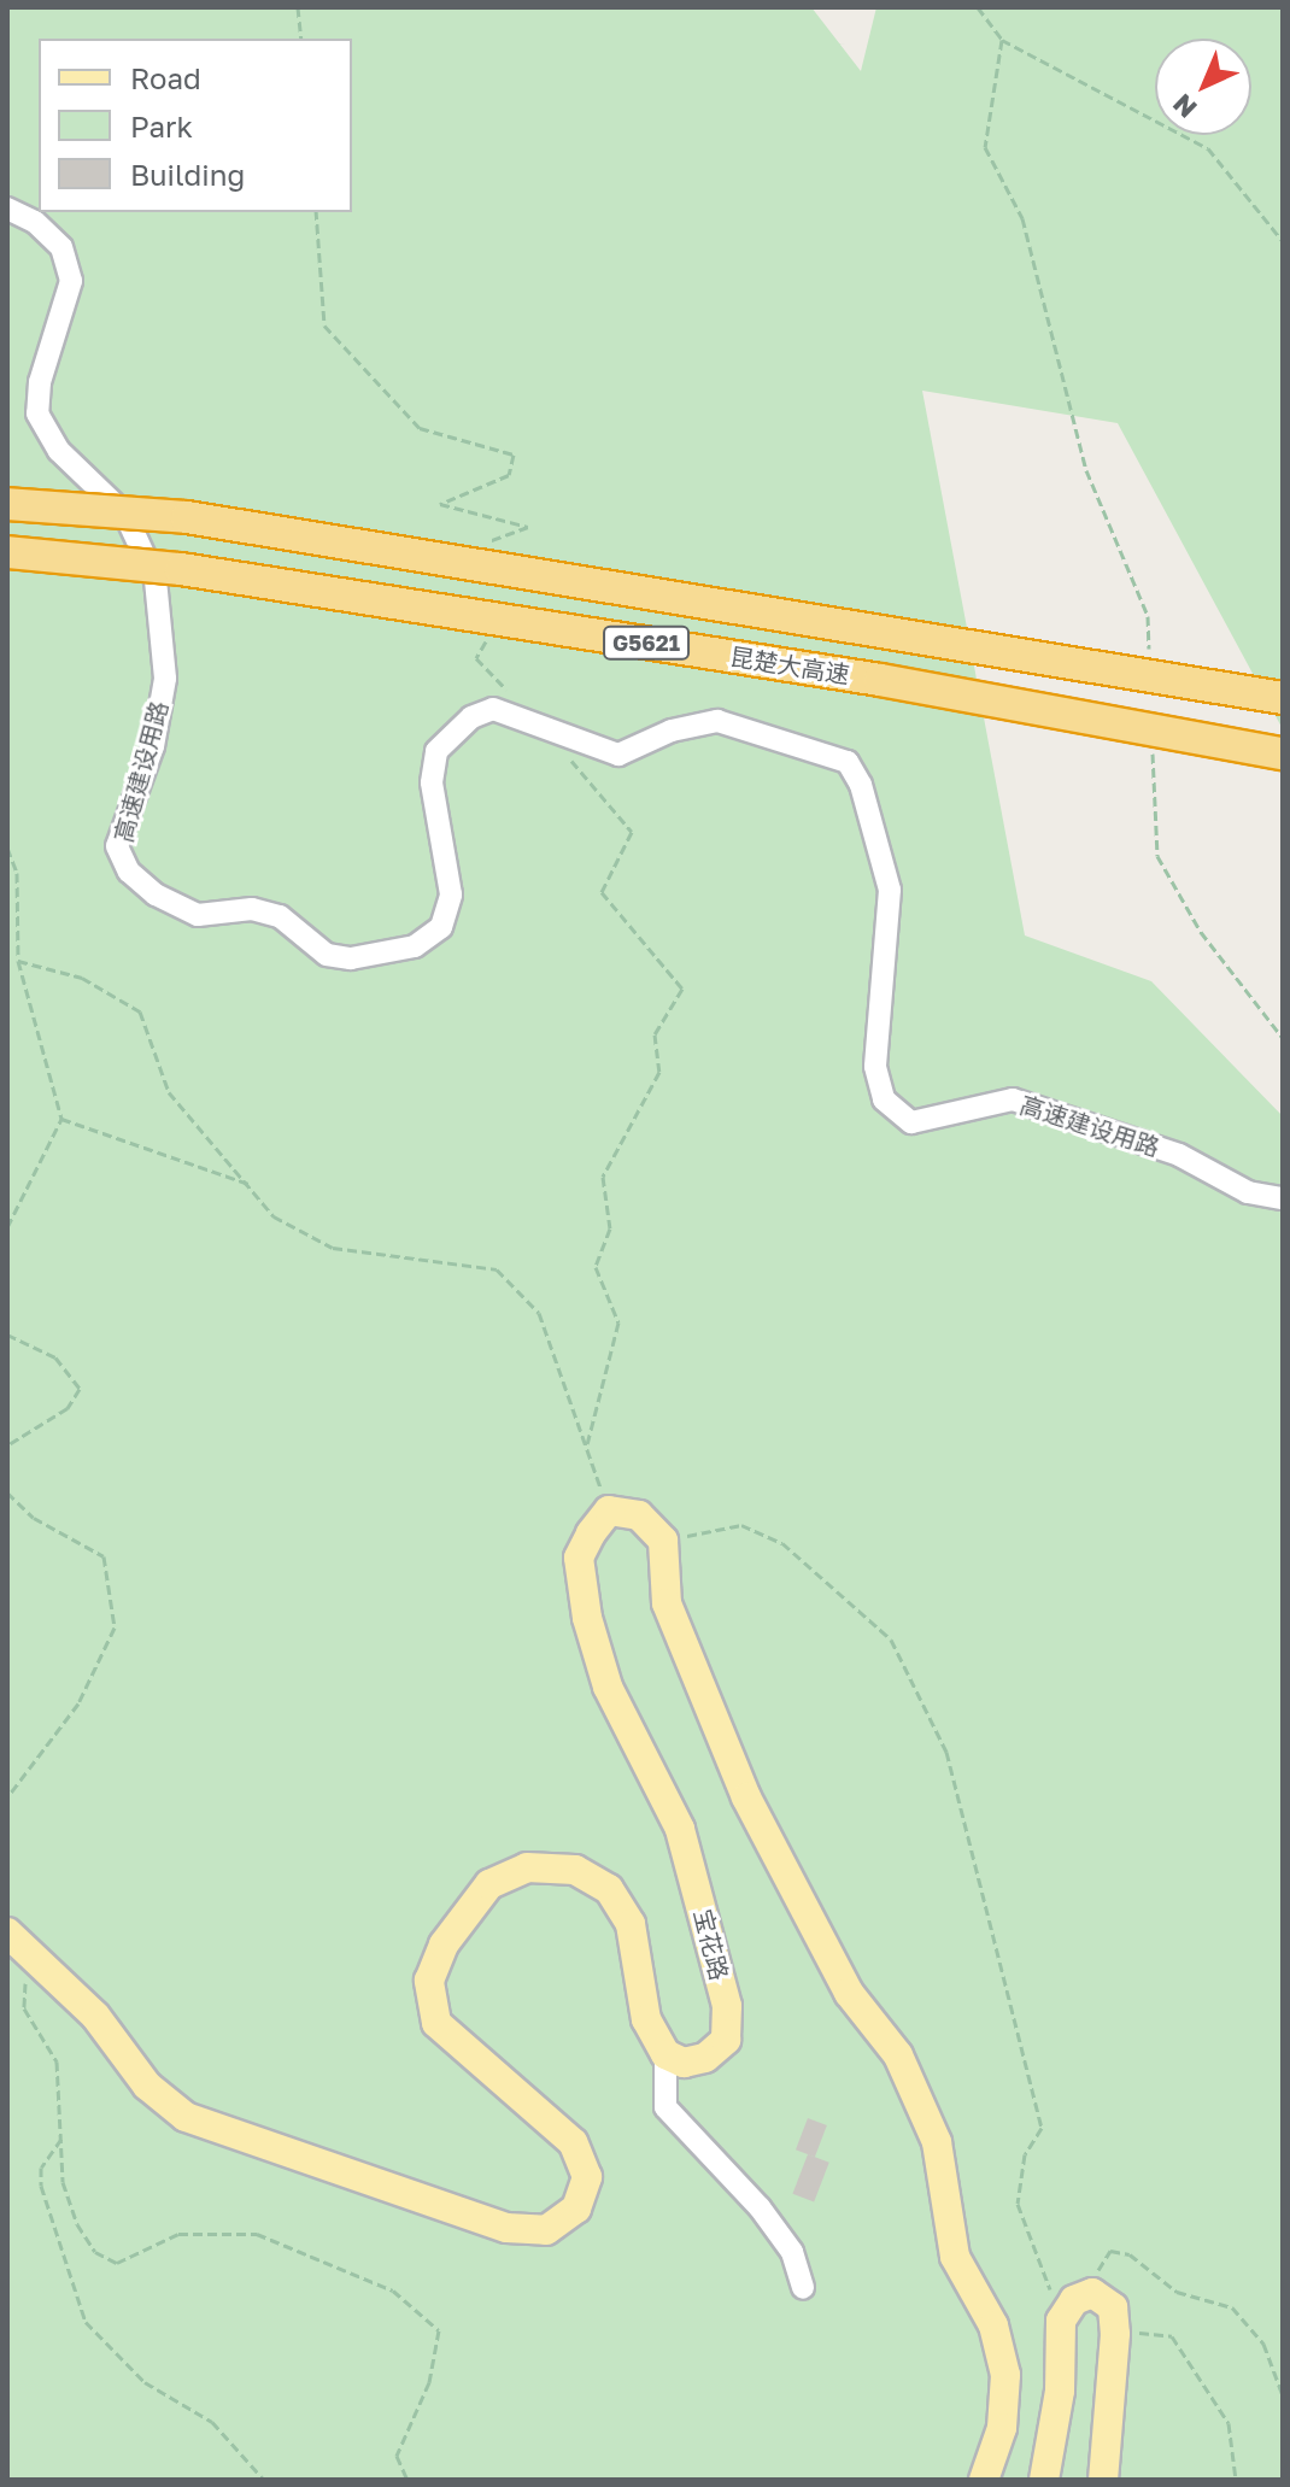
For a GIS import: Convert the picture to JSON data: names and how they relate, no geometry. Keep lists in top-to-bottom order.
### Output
{
  "streets": {
    "highway": ["G5621", "昆楚大高速"],
    "main road": ["宝花路"],
    "street": ["高速建设用路"]
  },
  "legend": ["Road", "Park", "Building"],
  "north": "bottom left"
}
